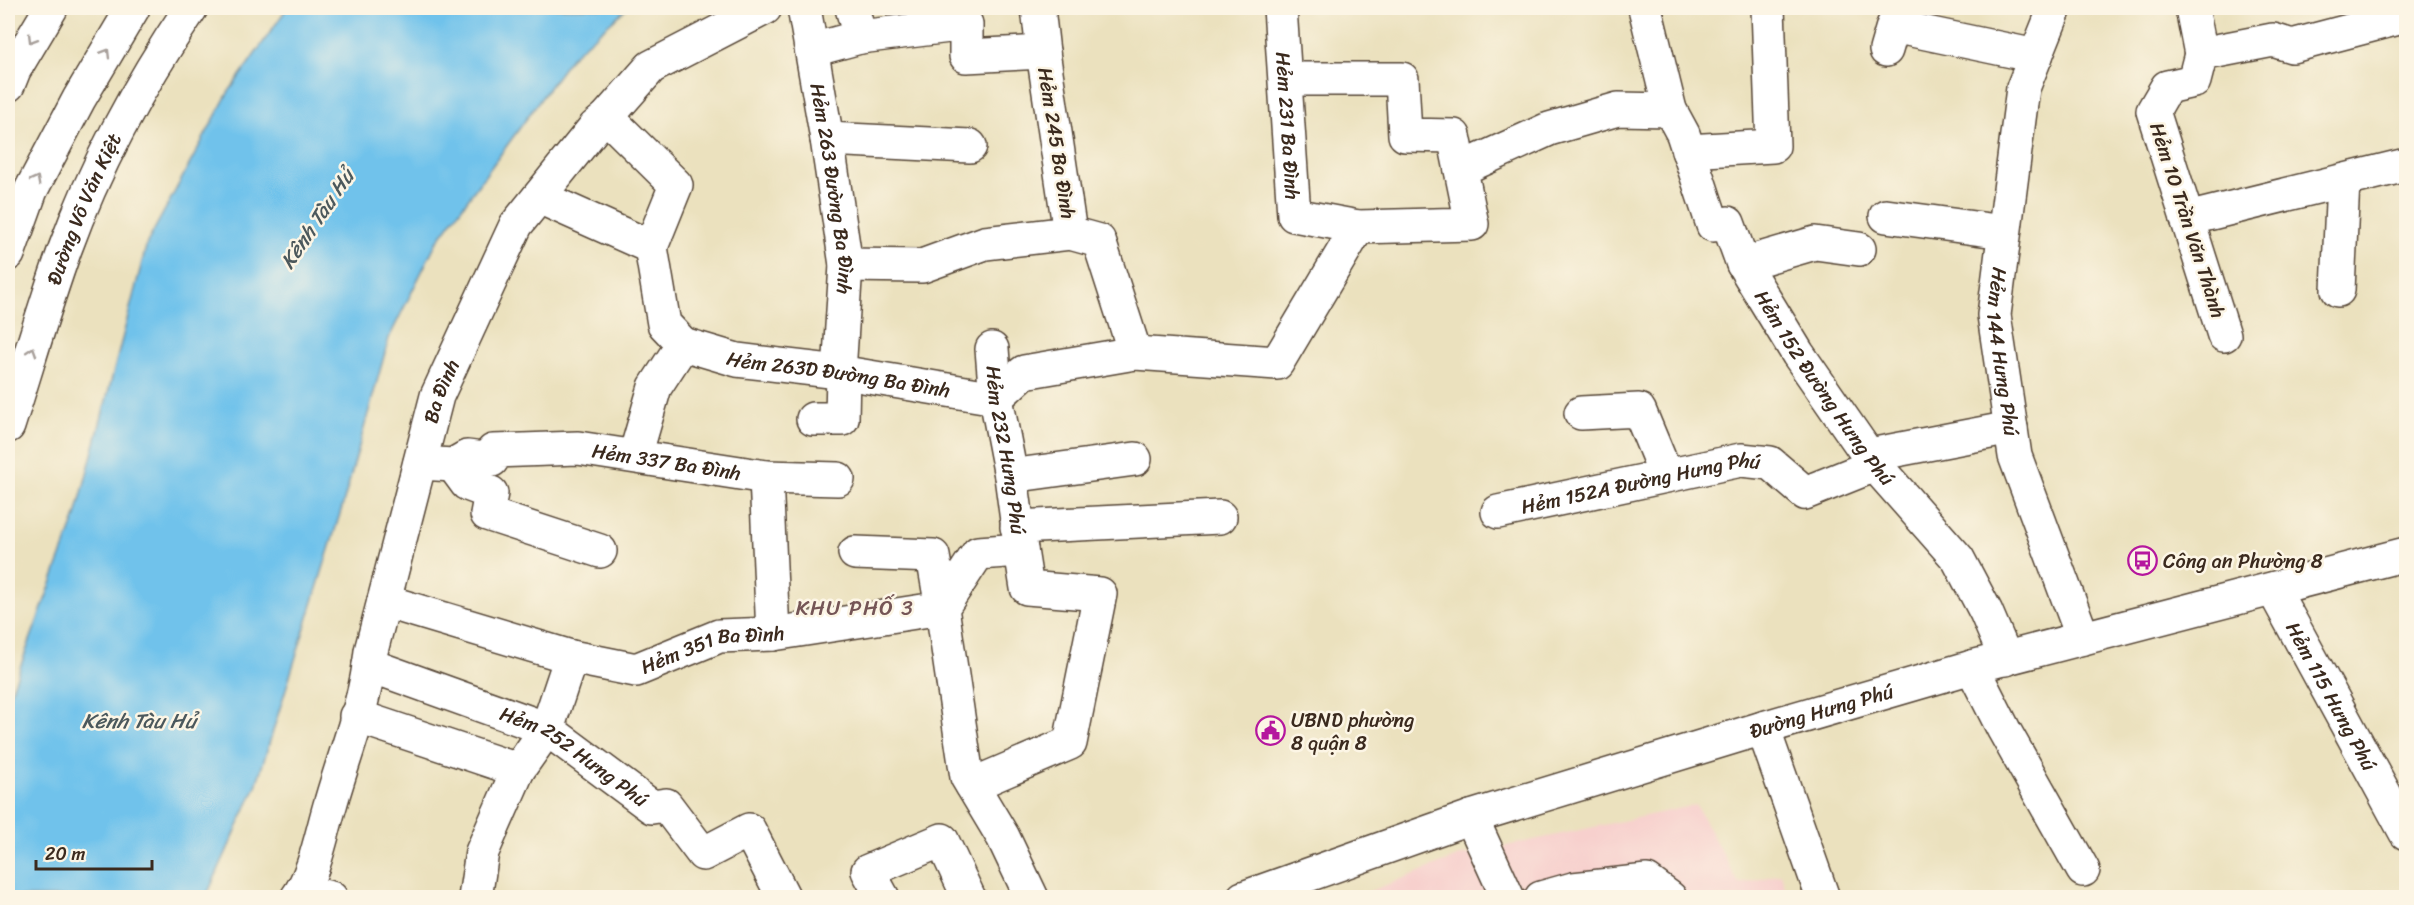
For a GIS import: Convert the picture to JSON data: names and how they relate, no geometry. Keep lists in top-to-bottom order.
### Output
{
  "streets": {
    "main road": [
      "Hẻm 231 Ba Đình",
      "Hẻm 245 Ba Đình",
      "Hẻm 263 Đường Ba Đình",
      "Đường Võ Văn Kiệt",
      "Hẻm 10 Trần Văn Thành",
      "Hẻm 144 Hưng Phú",
      "Hẻm 263D Đường Ba Đình",
      "Hẻm 152 Đường Hưng Phú",
      "Ba Đình",
      "Hẻm 232 Hưng Phú",
      "Hẻm 337 Ba Đình",
      "Hẻm 152A Đường Hưng Phú",
      "Hẻm 351 Ba Đình",
      "Hẻm 115 Hưng Phú",
      "Đường Hưng Phú",
      "Hẻm 252 Hưng Phú"
    ]
  },
  "crossings": [
    ["Hẻm 263 Đường Ba Đình", "Hẻm 263D Đường Ba Đình"],
    ["Hẻm 144 Hưng Phú", "Đường Hưng Phú"],
    ["Hẻm 263D Đường Ba Đình", "Hẻm 232 Hưng Phú"],
    ["Hẻm 152 Đường Hưng Phú", "Hẻm 152A Đường Hưng Phú"],
    ["Hẻm 152 Đường Hưng Phú", "Đường Hưng Phú"],
    ["Ba Đình", "Hẻm 337 Ba Đình"],
    ["Ba Đình", "Hẻm 351 Ba Đình"],
    ["Ba Đình", "Hẻm 252 Hưng Phú"],
    ["Hẻm 232 Hưng Phú", "Hẻm 351 Ba Đình"],
    ["Hẻm 337 Ba Đình", "Hẻm 351 Ba Đình"],
    ["Hẻm 115 Hưng Phú", "Đường Hưng Phú"]
  ],
  "districts": ["KHU PHỐ 3"],
  "water": ["Kênh Tàu Hủ"],
  "places": {
    "bus stop": ["Công an Phường 8"],
    "public building": ["UBND phường 8 quận 8"]
  },
  "scale_bar": "20 m"
}
